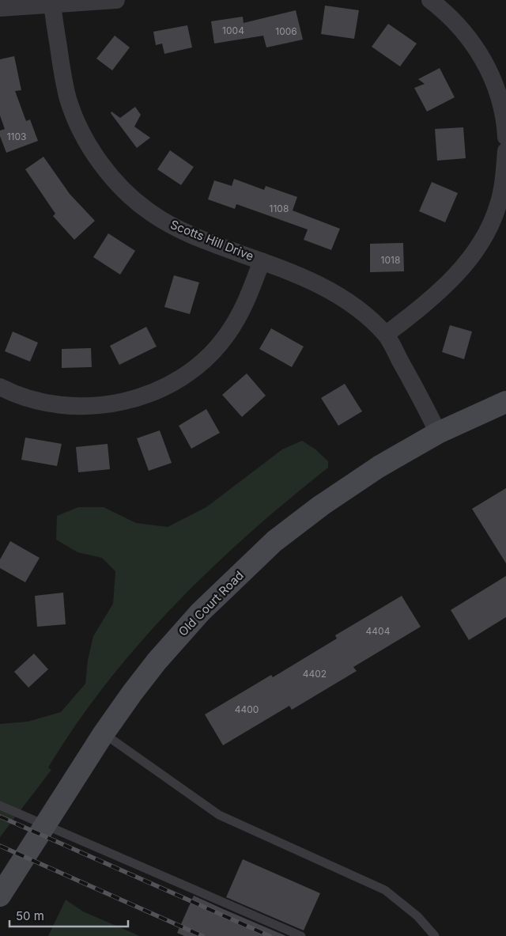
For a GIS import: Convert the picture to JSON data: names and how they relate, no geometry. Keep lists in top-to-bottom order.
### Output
{
  "streets": {
    "main road": ["Old Court Road"],
    "street": ["Scotts Hill Drive"]
  },
  "crossings": [
    ["Scotts Hill Drive", "Old Court Road"]
  ],
  "house_numbers": [
    "1004",
    "1006",
    "1103",
    "1108",
    "1018",
    "4404",
    "4402",
    "4400"
  ],
  "scale_bar": "50 m"
}
